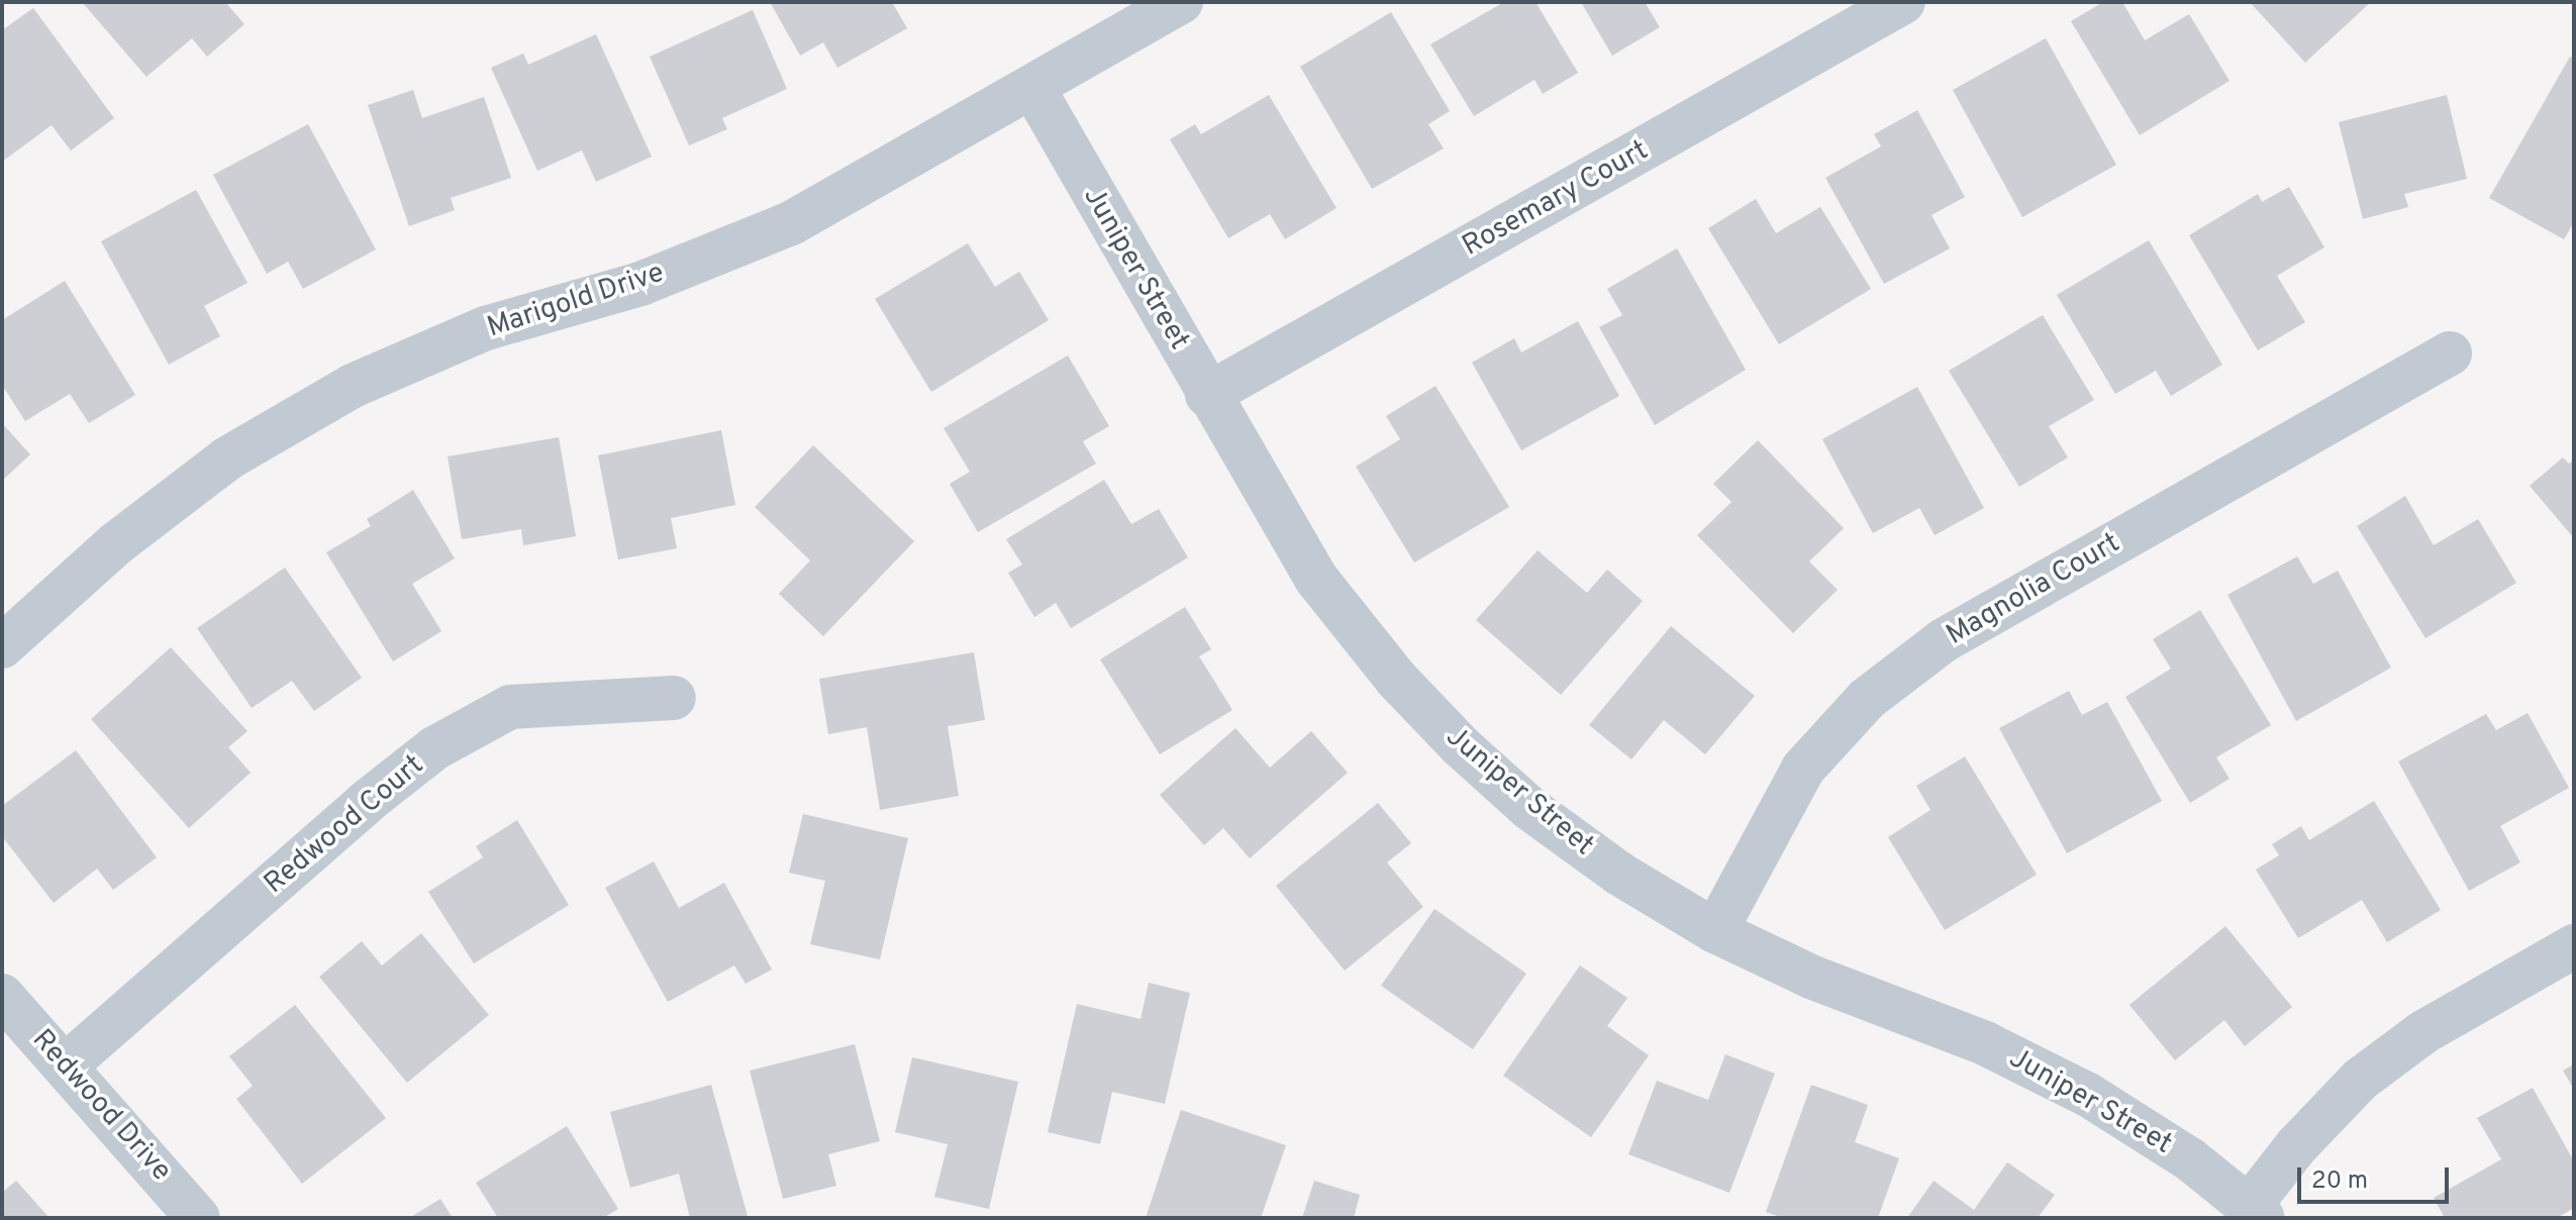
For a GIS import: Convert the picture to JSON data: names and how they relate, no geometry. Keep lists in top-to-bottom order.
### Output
{
  "streets": {
    "street": [
      "Rosemary Court",
      "Juniper Street",
      "Marigold Drive",
      "Magnolia Court",
      "Redwood Court",
      "Redwood Drive"
    ]
  },
  "crossings": [
    ["Rosemary Court", "Juniper Street"],
    ["Juniper Street", "Marigold Drive"],
    ["Juniper Street", "Magnolia Court"],
    ["Redwood Court", "Redwood Drive"]
  ],
  "scale_bar": "20 m"
}
